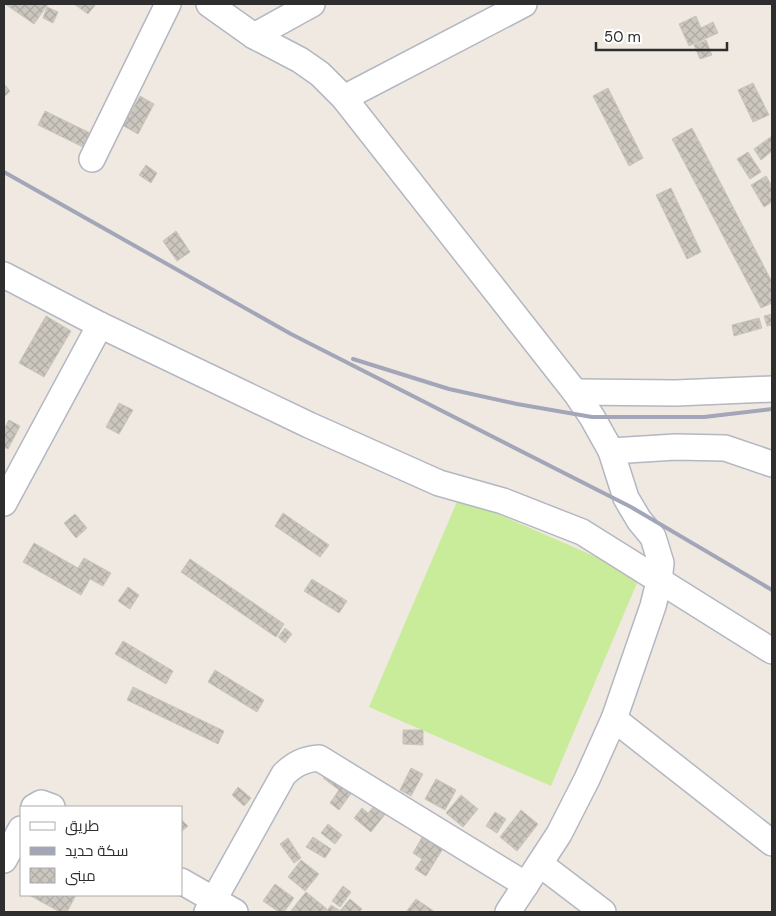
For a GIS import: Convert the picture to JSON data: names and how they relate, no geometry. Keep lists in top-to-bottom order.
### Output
{
  "legend": ["طريق", "سكة حديد", "مبنى"],
  "scale_bar": "50 m"
}
